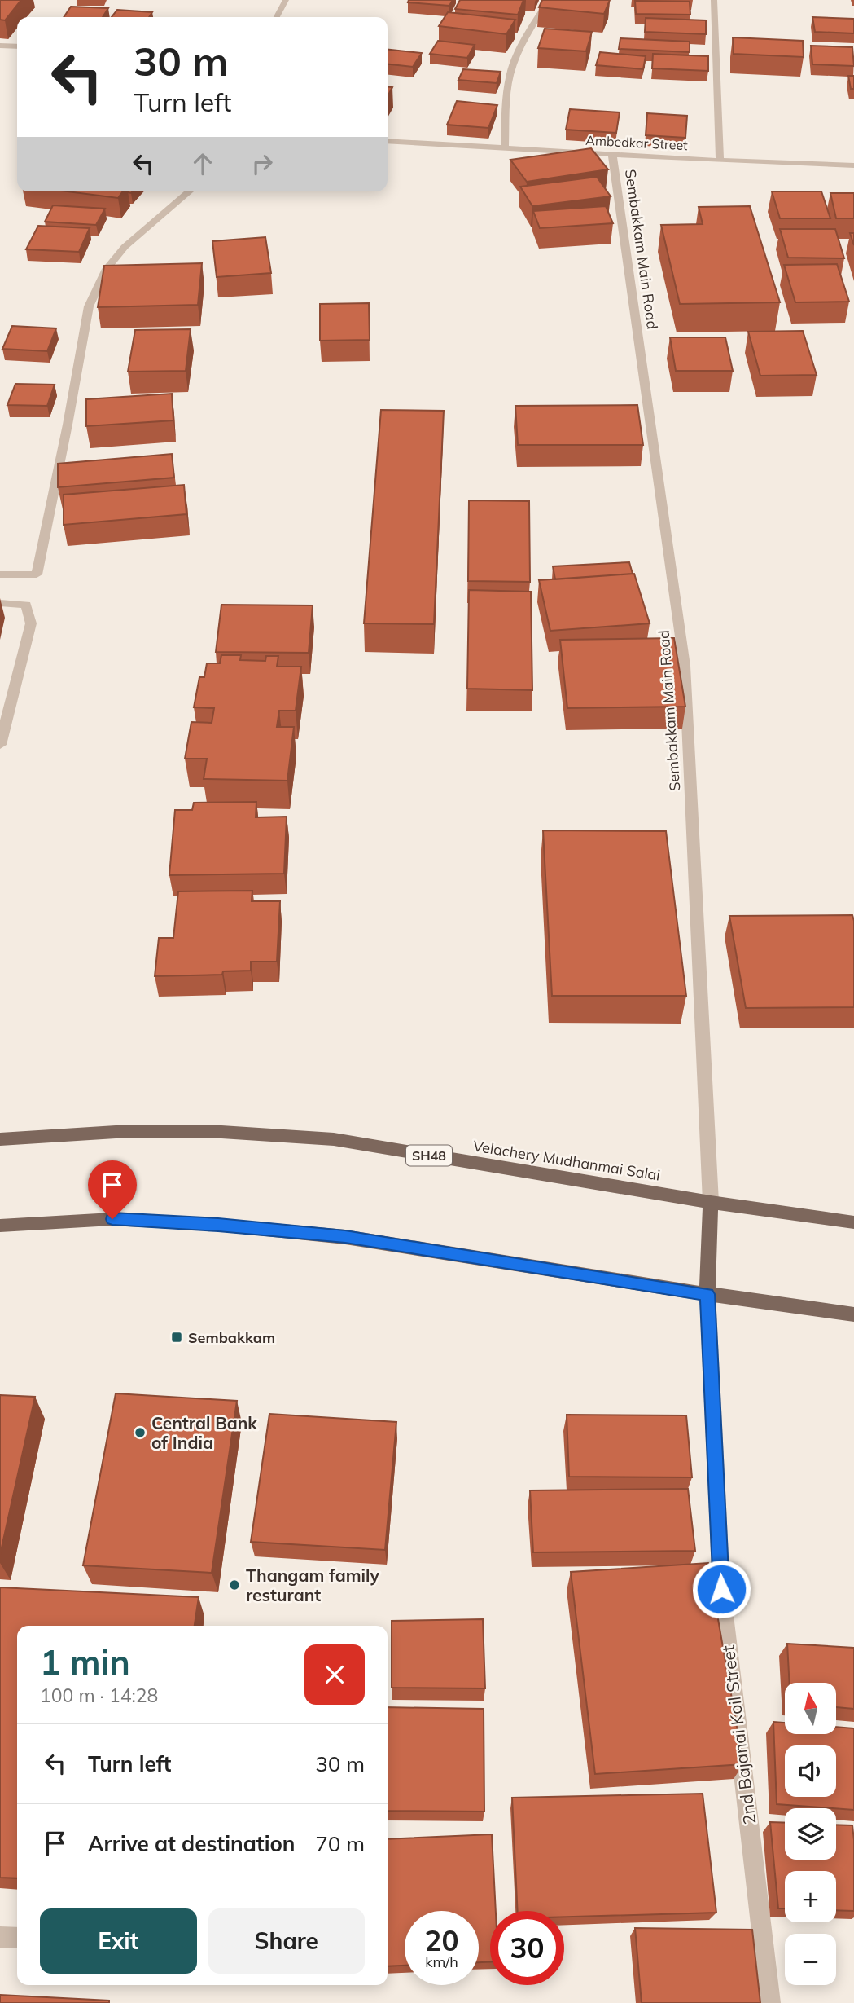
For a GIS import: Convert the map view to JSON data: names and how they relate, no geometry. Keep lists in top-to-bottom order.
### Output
{
  "streets": {
    "main road": ["SH48", "Velachery Mudhanmai Salai"],
    "street": ["Ambedkar Street", "Sembakkam Main Road", "2nd Bajanai Koil Street"]
  },
  "crossings": [
    ["Ambedkar Street", "Sembakkam Main Road"],
    ["Sembakkam Main Road", "Velachery Mudhanmai Salai"]
  ],
  "places": {
    "transit": ["Sembakkam"],
    "other": ["Central Bank of India", "Thangam family resturant"]
  },
  "north": "top",
  "page": {
    "turn": ["30 m", "Turn left"],
    "heading": ["1 min", "100 m · 14:28"],
    "map_buttons": ["+", "−"],
    "list": [
      {
        "name": "Turn left",
        "value": "30 m"
      },
      {
        "name": "Arrive at destination",
        "value": "70 m"
      }
    ],
    "buttons": ["Exit", "Share"],
    "speed": "20 km/h",
    "limit": "30"
  }
}
